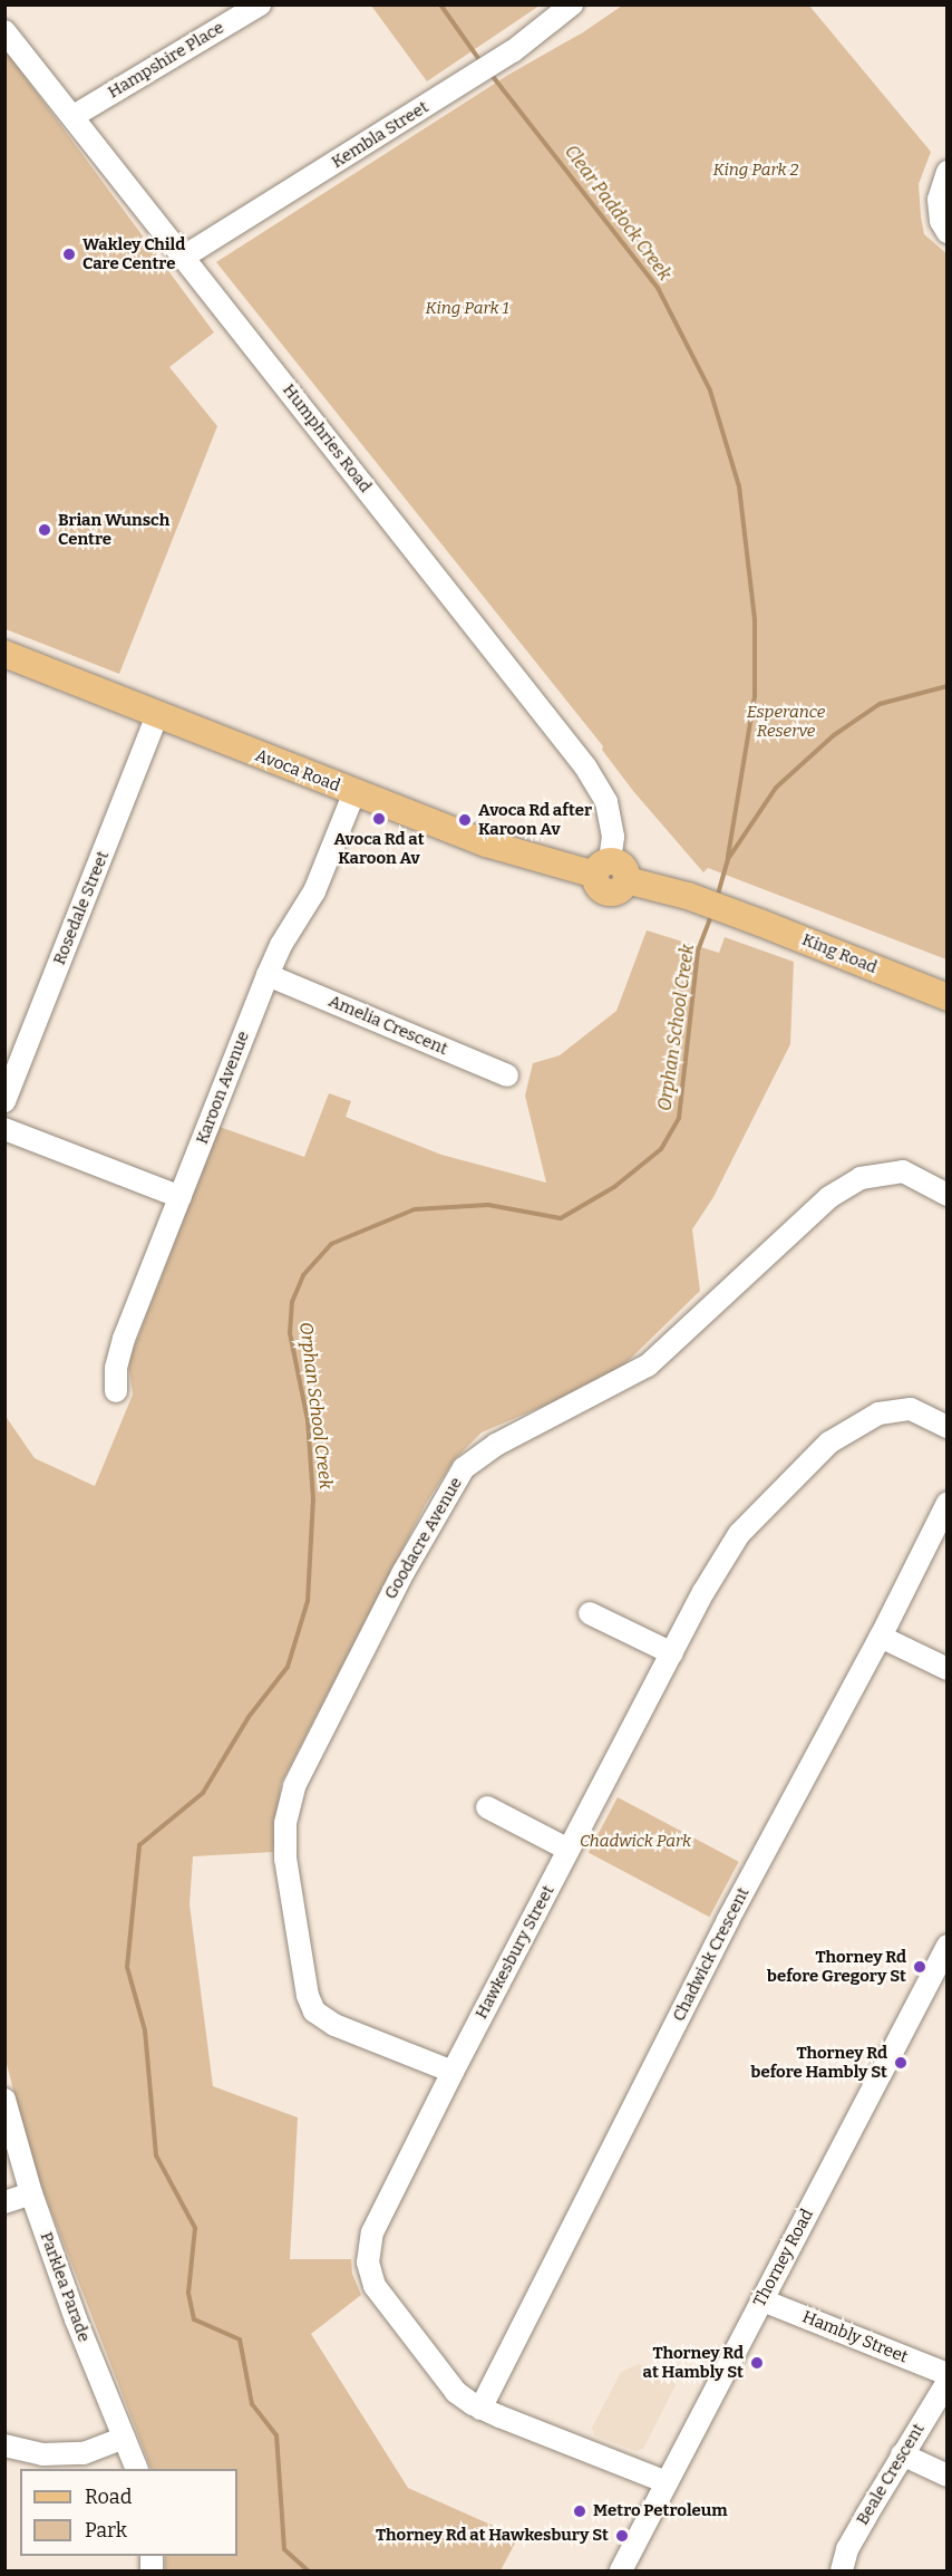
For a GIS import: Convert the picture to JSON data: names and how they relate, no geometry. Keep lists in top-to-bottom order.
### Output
{
  "streets": {
    "main road": ["Avoca Road", "King Road"],
    "street": [
      "Hampshire Place",
      "Kembla Street",
      "Humphries Road",
      "Rosedale Street",
      "Amelia Crescent",
      "Karoon Avenue",
      "Goodacre Avenue",
      "Hawkesbury Street",
      "Chadwick Crescent",
      "Thorney Road",
      "Parklea Parade",
      "Hambly Street",
      "Beale Crescent"
    ]
  },
  "crossings": [
    ["Hampshire Place", "Humphries Road"],
    ["Kembla Street", "Humphries Road"],
    ["Humphries Road", "Avoca Road"],
    ["Avoca Road", "Rosedale Street"],
    ["Avoca Road", "King Road"],
    ["Avoca Road", "Karoon Avenue"],
    ["Amelia Crescent", "Karoon Avenue"],
    ["Goodacre Avenue", "Hawkesbury Street"],
    ["Hawkesbury Street", "Chadwick Crescent"],
    ["Hawkesbury Street", "Thorney Road"],
    ["Thorney Road", "Hambly Street"]
  ],
  "water": ["Clear Paddock Creek", "Orphan School Creek"],
  "parks": [
    "King Park 2",
    "King Park 1",
    "Esperance Reserve",
    "Chadwick Park"
  ],
  "places": [
    "Wakley Child Care Centre",
    "Brian Wunsch Centre",
    "Avoca Rd at Karoon Av",
    "Avoca Rd after Karoon Av",
    "Thorney Rd before Gregory St",
    "Thorney Rd before Hambly St",
    "Thorney Rd at Hambly St",
    "Metro Petroleum",
    "Thorney Rd at Hawkesbury St"
  ],
  "legend": ["Road", "Park"]
}
